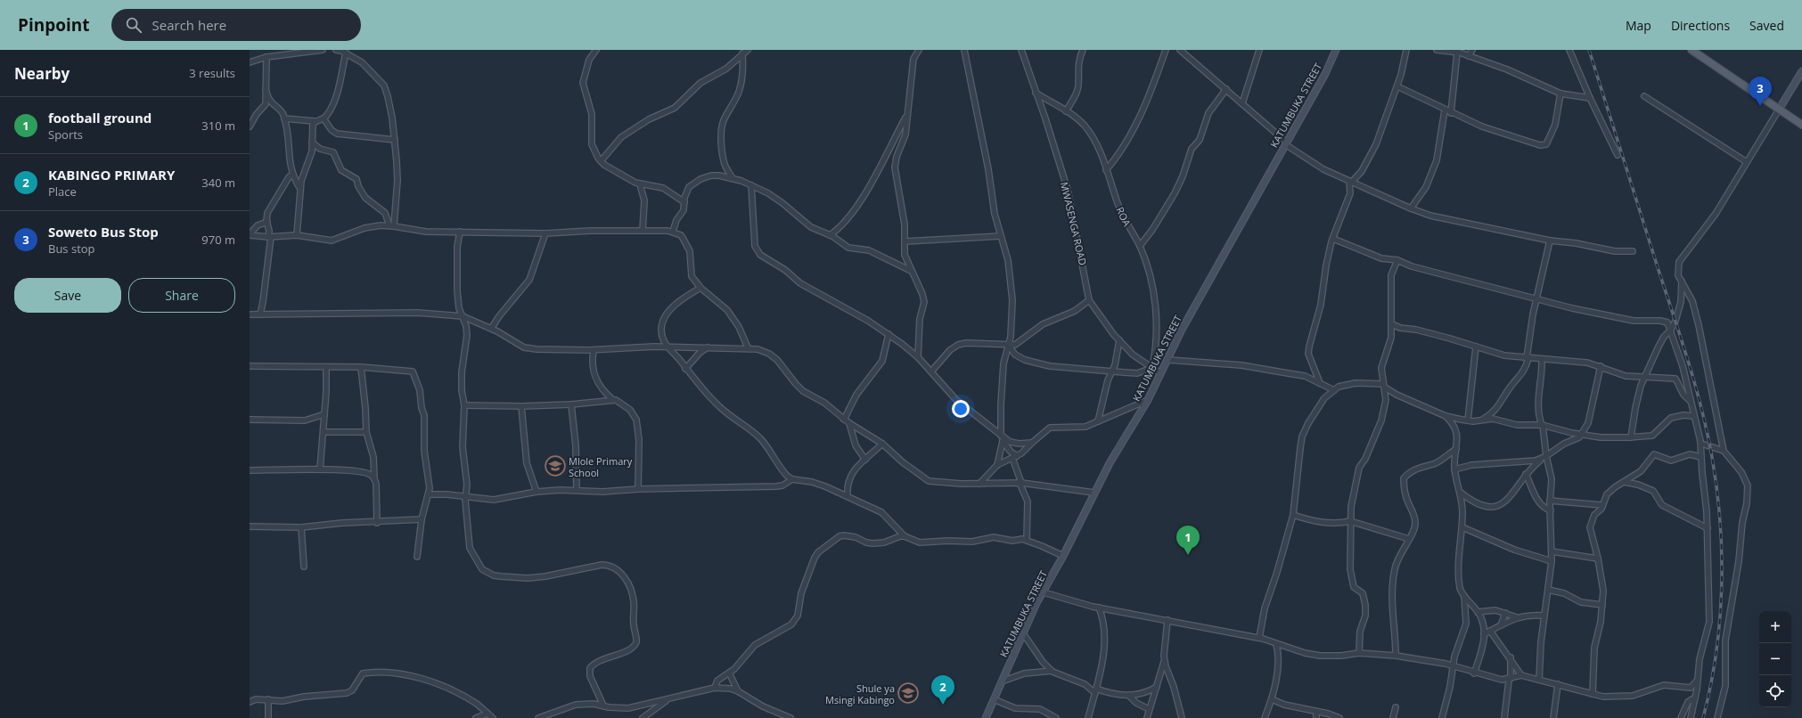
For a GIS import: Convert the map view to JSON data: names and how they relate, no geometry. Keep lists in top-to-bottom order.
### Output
{
  "streets": {
    "main road": ["KATUMBUKA STREET"],
    "street": ["ROA", "MWASENGA ROAD"]
  },
  "crossings": [
    ["KATUMBUKA STREET", "MWASENGA ROAD"],
    ["ROA", "MWASENGA ROAD"]
  ],
  "places": {
    "school or university": ["Mlole Primary School", "Shule ya Msingi Kabingo"]
  },
  "page": {
    "header": "Pinpoint",
    "search": "Search here",
    "nav": ["Map", "Directions", "Saved"],
    "heading": ["Nearby", "3 results"],
    "pins": ["3", "1", "2"],
    "list": [
      {
        "mark": "1",
        "name": "football ground",
        "note": "Sports",
        "value": "310 m"
      },
      {
        "mark": "2",
        "name": "KABINGO PRIMARY",
        "note": "Place",
        "value": "340 m"
      },
      {
        "mark": "3",
        "name": "Soweto Bus Stop",
        "note": "Bus stop",
        "value": "970 m"
      }
    ],
    "buttons": ["Save", "Share"],
    "map_buttons": ["+", "−"]
  }
}
